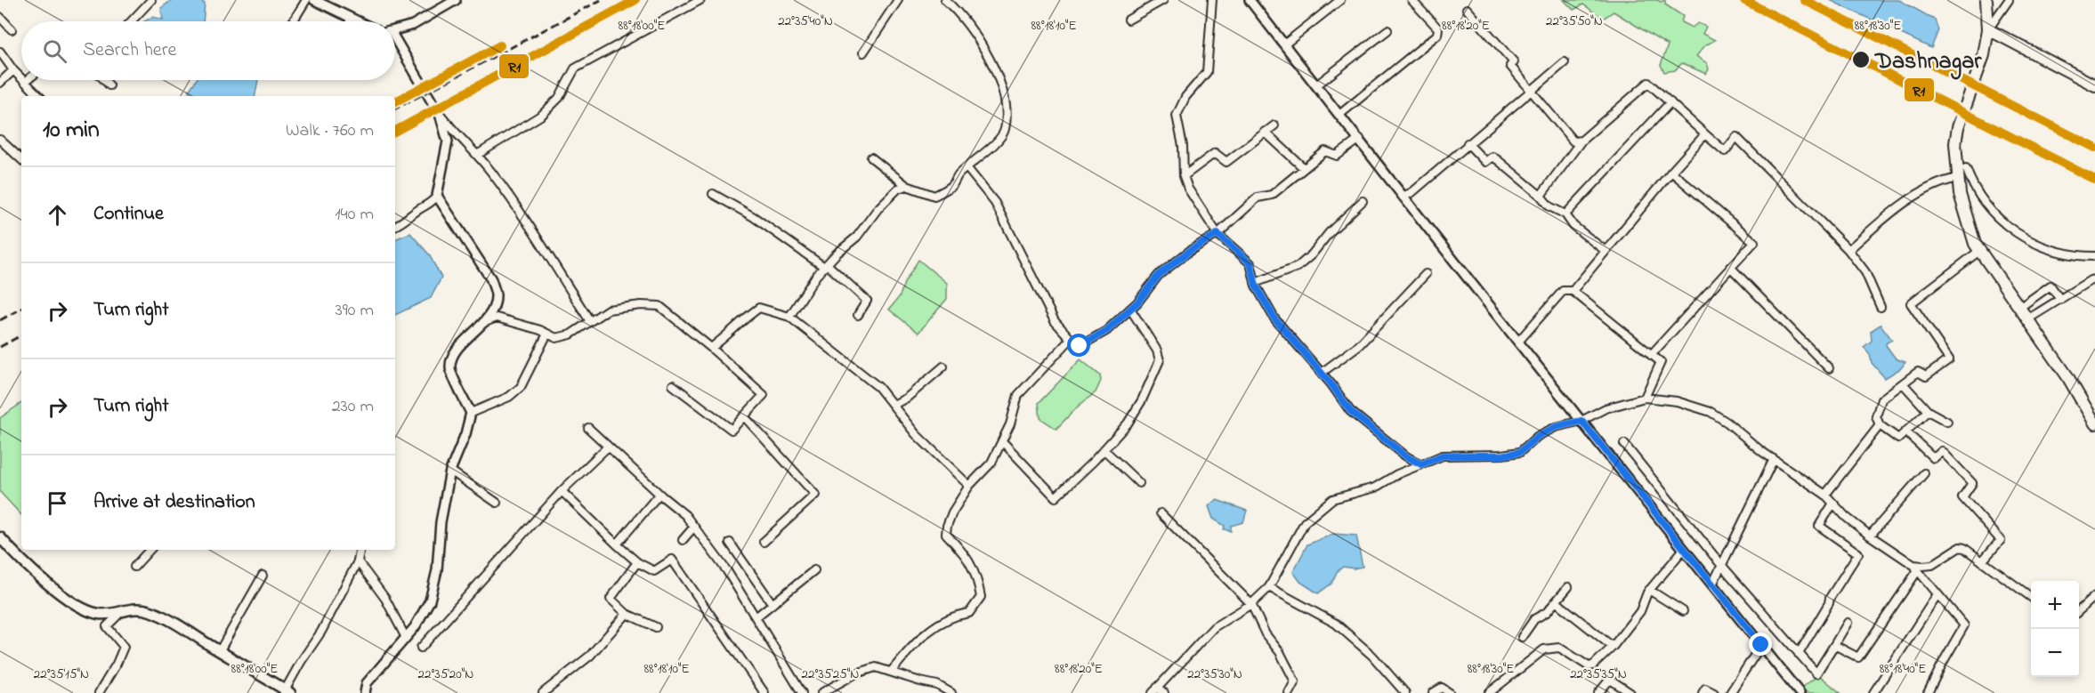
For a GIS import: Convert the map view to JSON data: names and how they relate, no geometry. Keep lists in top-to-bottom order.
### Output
{
  "places": ["Dashnagar"],
  "lines": ["transit line R1"],
  "page": {
    "search": "Search here",
    "heading": ["10 min", "Walk · 760 m"],
    "list": [
      ["Continue", "140 m"],
      ["Turn right", "390 m"],
      ["Turn right", "230 m"],
      "Arrive at destination"
    ],
    "map_buttons": ["+", "−"]
  },
  "coordinates": [
    "22°35'40\"N",
    "22°35'50\"N",
    "88°18'00\"E",
    "88°18'10\"E",
    "88°18'20\"E",
    "88°18'30\"E",
    "88°18'40\"E",
    "22°35'15\"N",
    "22°35'20\"N",
    "22°35'25\"N",
    "22°35'30\"N",
    "22°35'35\"N"
  ]
}
